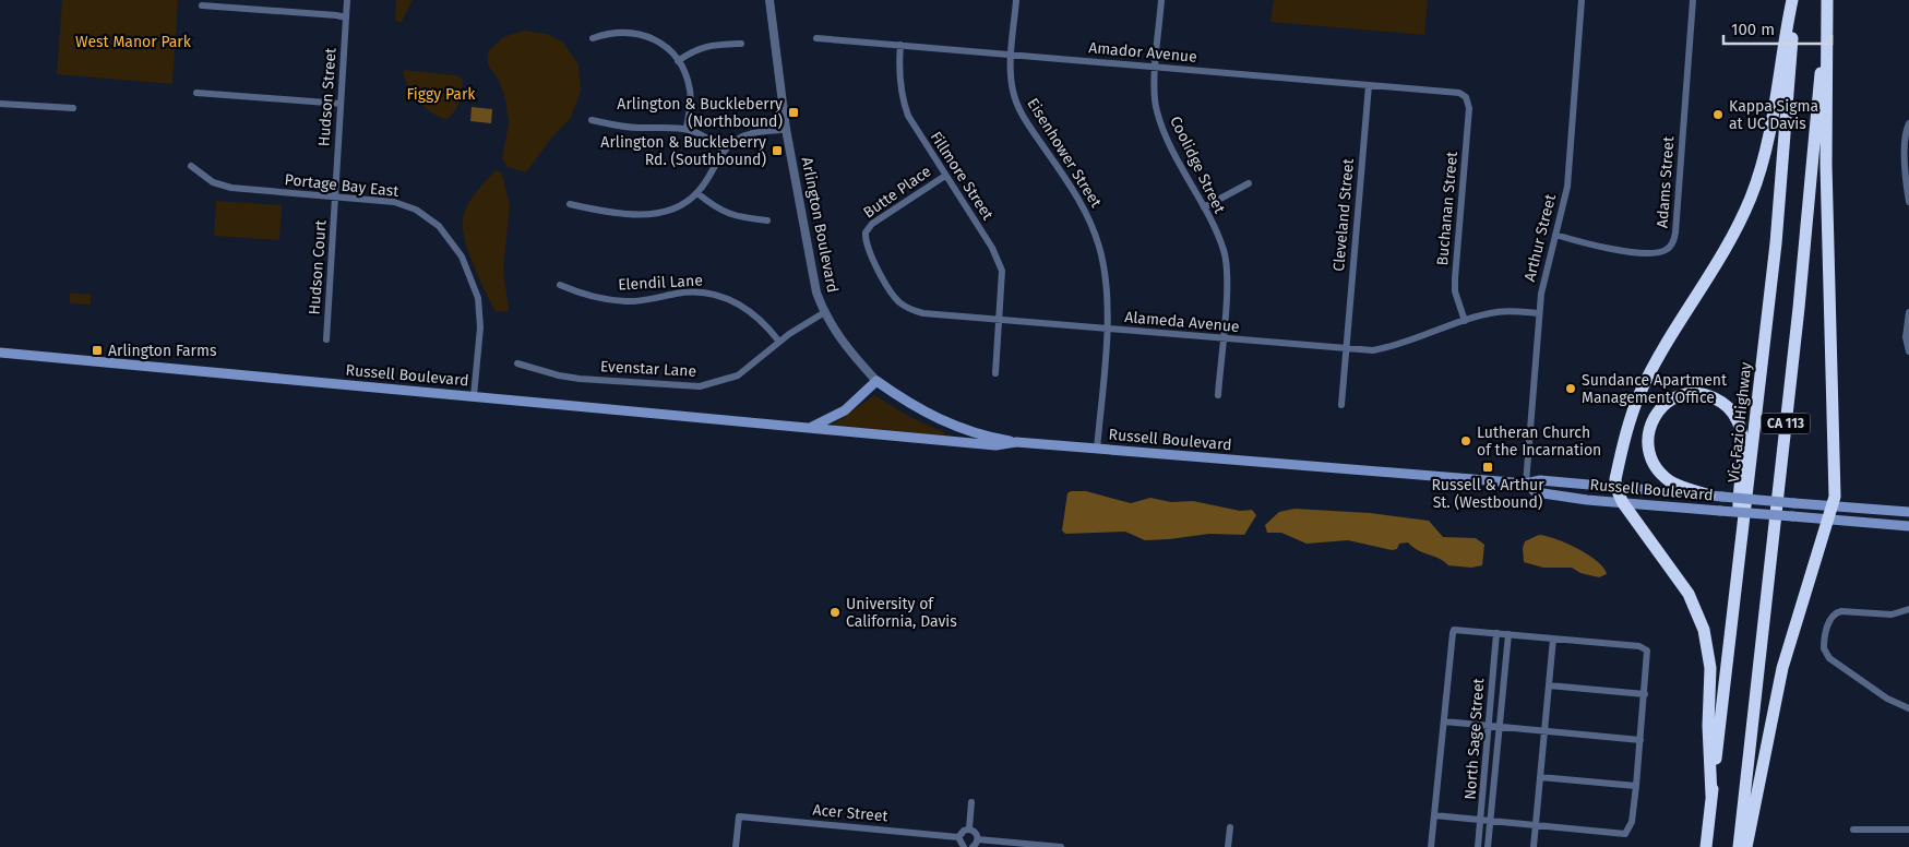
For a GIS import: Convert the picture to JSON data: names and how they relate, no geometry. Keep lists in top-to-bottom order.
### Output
{
  "streets": {
    "highway": ["Vic Fazio Highway", "CA 113"],
    "main road": ["Arlington Boulevard", "Russell Boulevard"],
    "street": [
      "Amador Avenue",
      "Hudson Street",
      "Eisenhower Street",
      "Coolidge Street",
      "Fillmore Street",
      "Adams Street",
      "Portage Bay East",
      "Butte Place",
      "Buchanan Street",
      "Cleveland Street",
      "Arthur Street",
      "Hudson Court",
      "Elendil Lane",
      "Alameda Avenue",
      "Evenstar Lane",
      "North Sage Street",
      "Acer Street"
    ]
  },
  "crossings": [
    ["Amador Avenue", "Eisenhower Street"],
    ["Amador Avenue", "Coolidge Street"],
    ["Amador Avenue", "Fillmore Street"],
    ["Amador Avenue", "Buchanan Street"],
    ["Amador Avenue", "Cleveland Street"],
    ["Hudson Street", "Portage Bay East"],
    ["Hudson Street", "Hudson Court"],
    ["Eisenhower Street", "Alameda Avenue"],
    ["Eisenhower Street", "Russell Boulevard"],
    ["Coolidge Street", "Alameda Avenue"],
    ["Fillmore Street", "Butte Place"],
    ["Fillmore Street", "Alameda Avenue"],
    ["Adams Street", "Arthur Street"],
    ["Portage Bay East", "Hudson Court"],
    ["Portage Bay East", "Russell Boulevard"],
    ["Butte Place", "Alameda Avenue"],
    ["Buchanan Street", "Alameda Avenue"],
    ["Cleveland Street", "Alameda Avenue"],
    ["Arlington Boulevard", "Evenstar Lane"],
    ["Arlington Boulevard", "Russell Boulevard"],
    ["Arthur Street", "Alameda Avenue"],
    ["Arthur Street", "Russell Boulevard"],
    ["Elendil Lane", "Evenstar Lane"]
  ],
  "parks": ["West Manor Park", "Figgy Park"],
  "places": {
    "transit": [
      "Arlington & Buckleberry (Northbound)",
      "Arlington & Buckleberry Rd. (Southbound)",
      "Arlington Farms",
      "Russell & Arthur St. (Westbound)"
    ],
    "other": [
      "Kappa Sigma at UC Davis",
      "Sundance Apartment Management Office",
      "Lutheran Church of the Incarnation",
      "University of California, Davis"
    ]
  },
  "scale_bar": "100 m"
}
